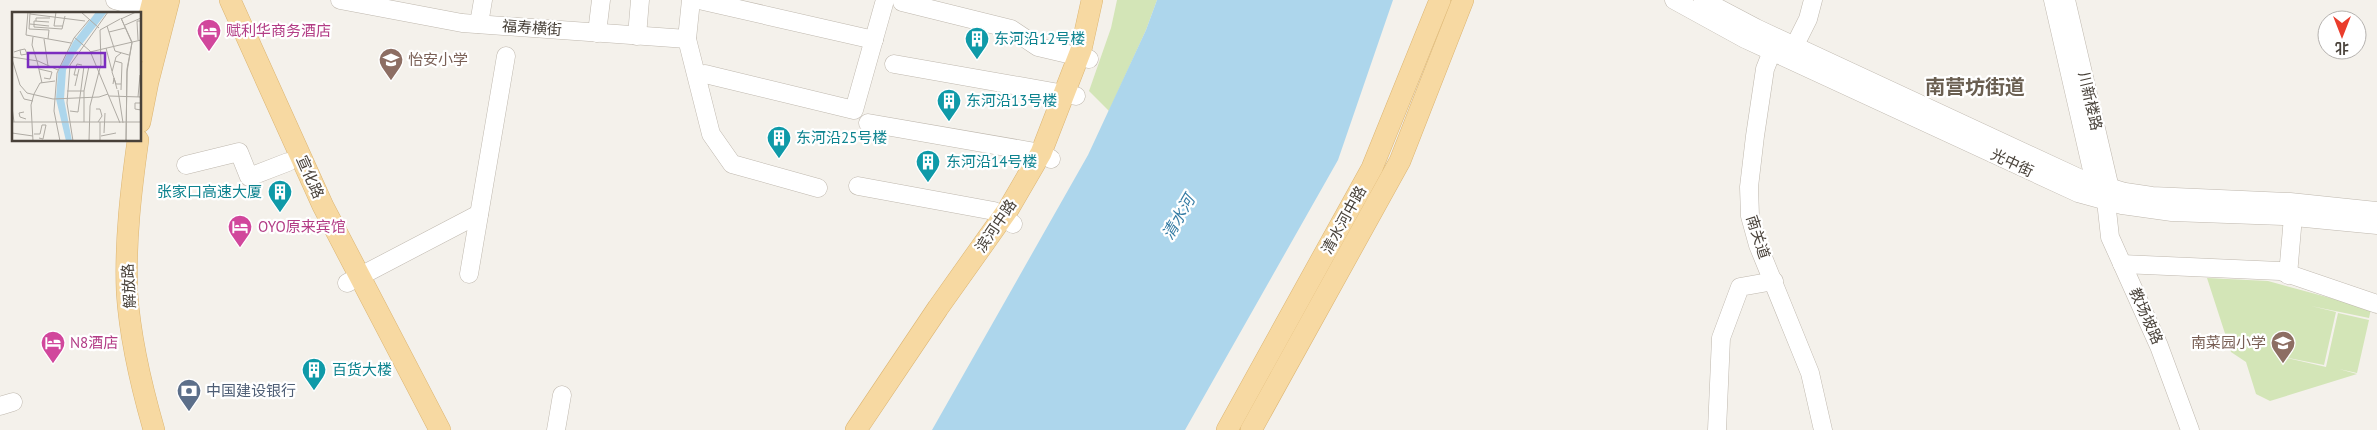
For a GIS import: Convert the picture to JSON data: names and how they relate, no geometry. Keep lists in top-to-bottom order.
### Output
{
  "streets": {
    "main road": [
      "宣化路",
      "清水河中路",
      "滨河中路",
      "解放路"
    ],
    "street": [
      "福寿横街",
      "川新楼路",
      "光中街",
      "南关道",
      "教场坡路"
    ]
  },
  "crossings": [
    ["川新楼路", "光中街"],
    ["川新楼路", "教场坡路"],
    ["光中街", "南关道"],
    ["光中街", "教场坡路"]
  ],
  "districts": ["南营坊街道"],
  "water": ["清水河"],
  "places": {
    "hotel": ["赋利华商务酒店", "OYO原来宾馆", "N8酒店"],
    "building": [
      "东河沿12号楼",
      "东河沿13号楼",
      "东河沿25号楼",
      "东河沿14号楼",
      "张家口高速大厦",
      "百货大楼"
    ],
    "school or university": ["怡安小学", "南菜园小学"],
    "bank": ["中国建设银行"]
  },
  "north": "bottom"
}
